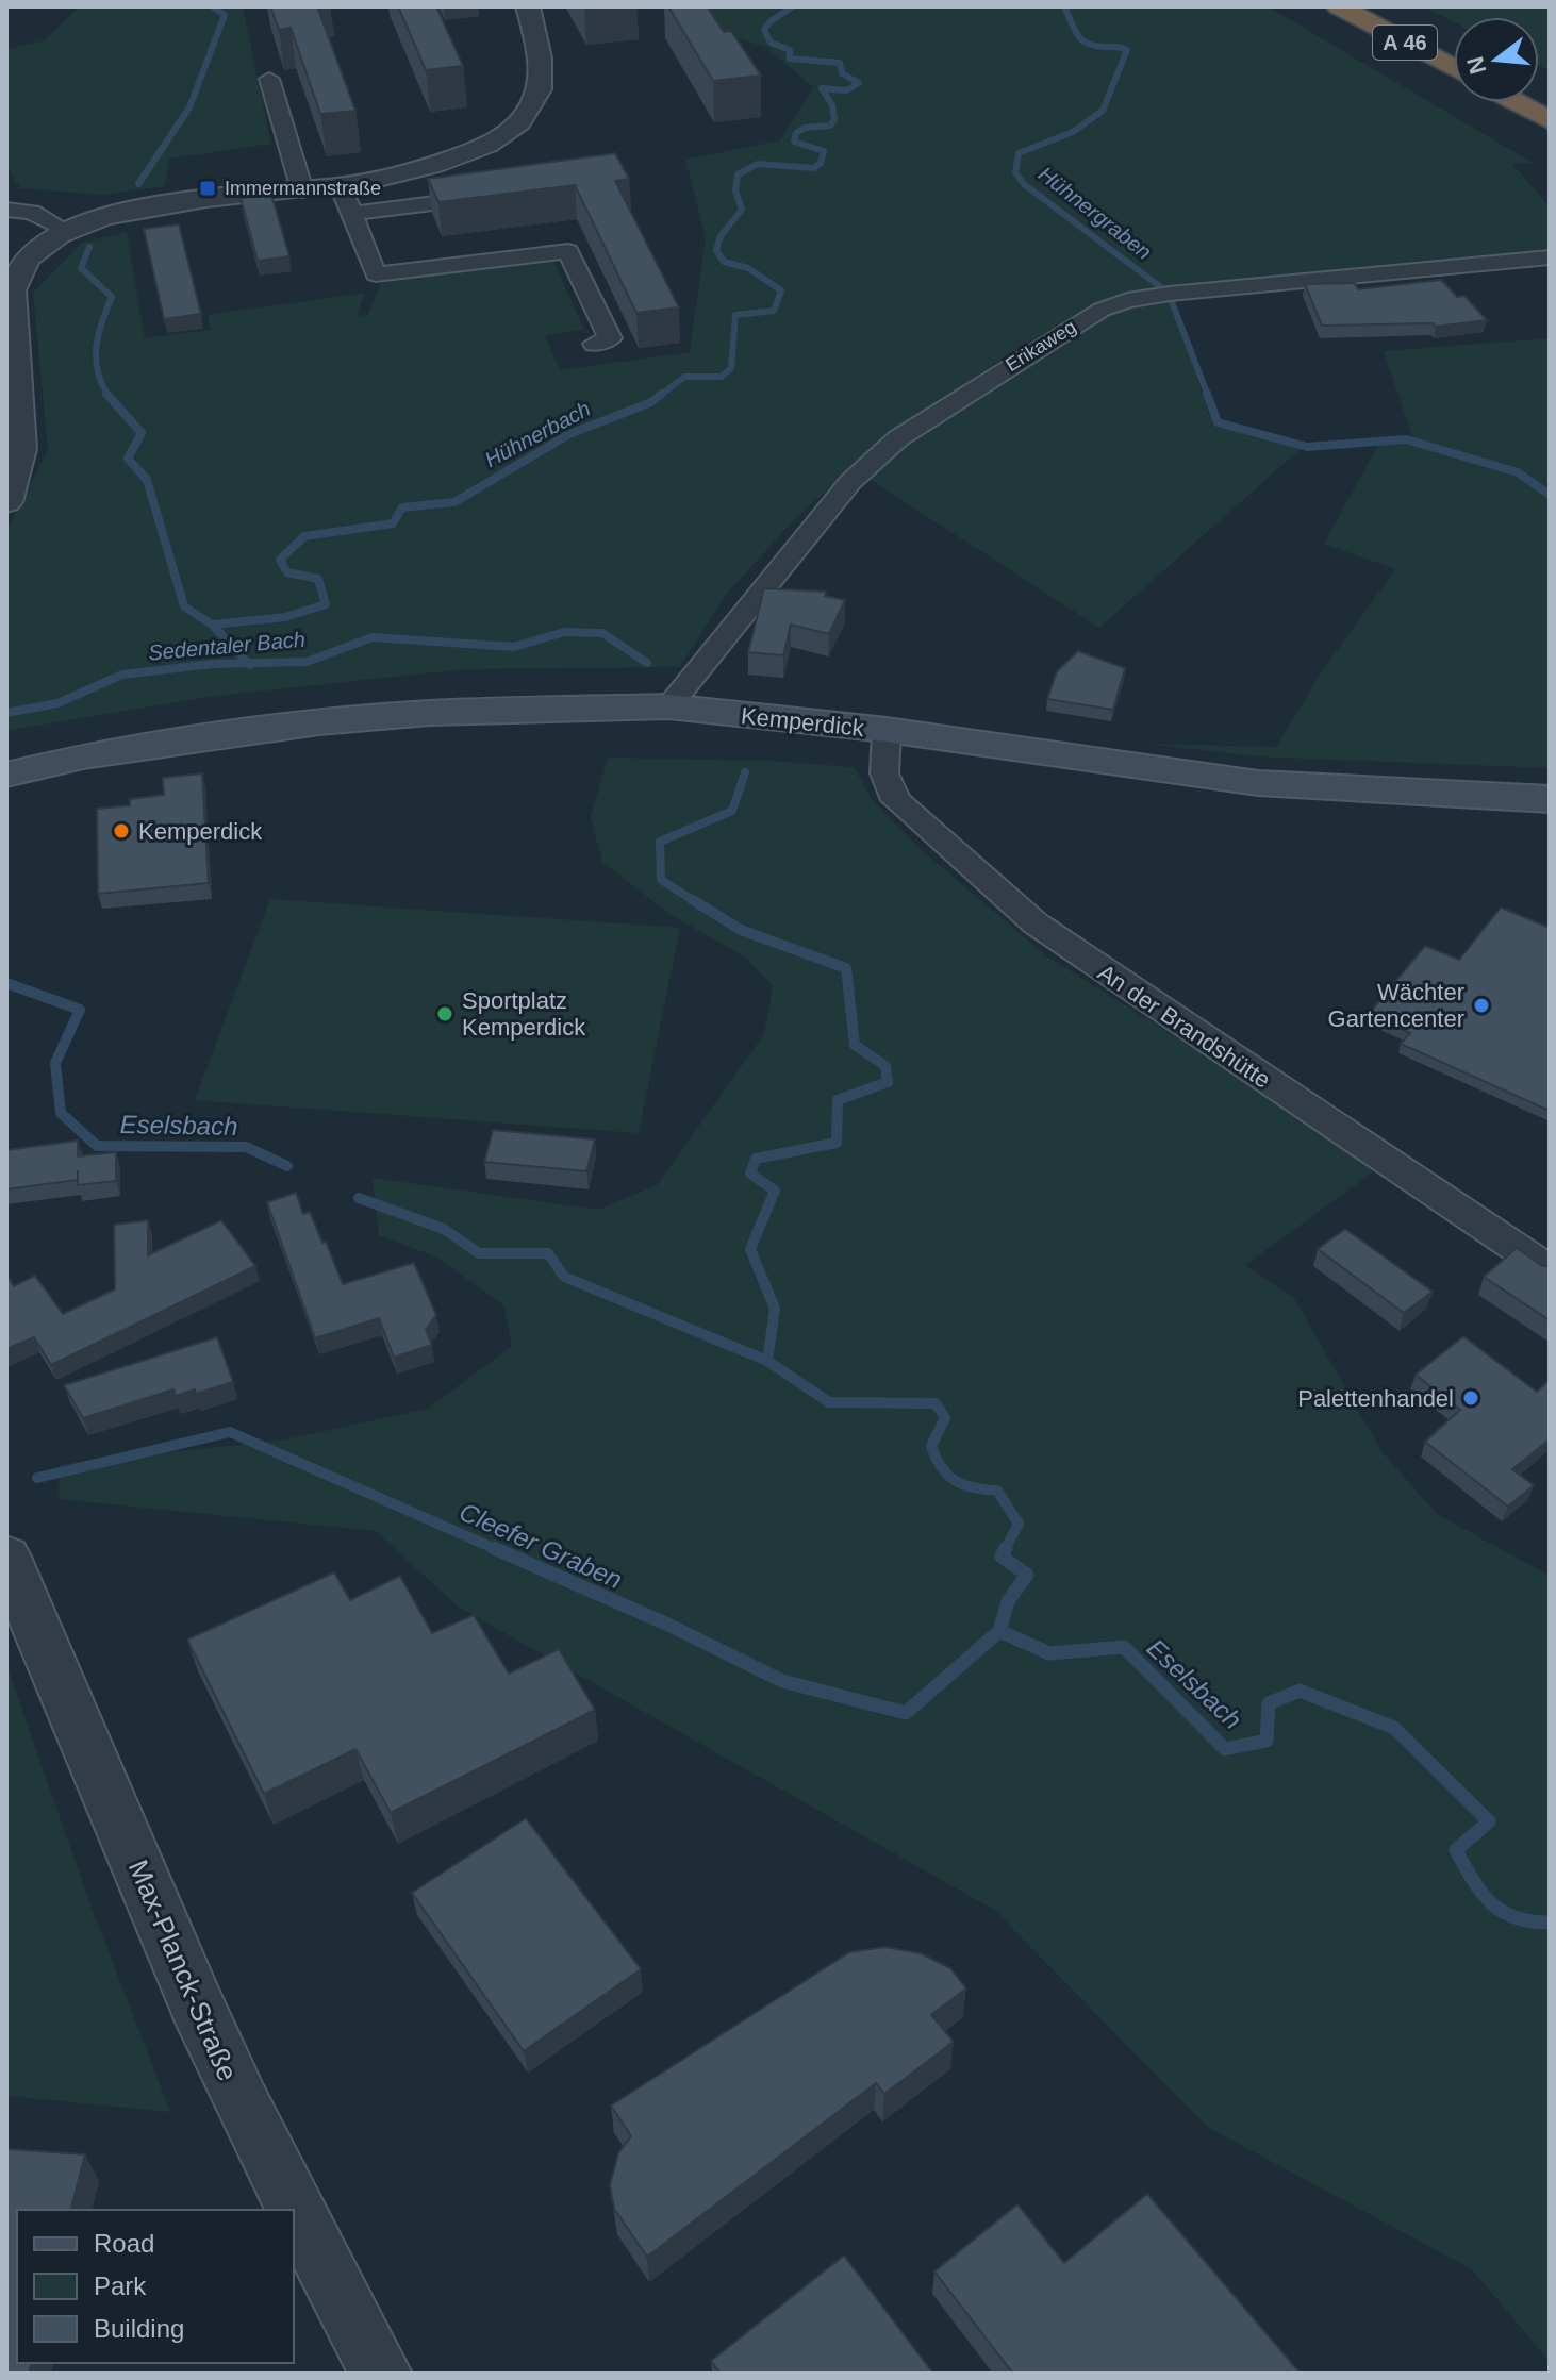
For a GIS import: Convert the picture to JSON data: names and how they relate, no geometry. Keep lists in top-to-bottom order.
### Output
{
  "streets": {
    "highway": ["A 46"],
    "main road": ["Kemperdick"],
    "street": ["Erikaweg", "An der Brandshütte", "Max-Planck-Straße"]
  },
  "crossings": [
    ["Erikaweg", "Kemperdick"],
    ["Kemperdick", "An der Brandshütte"]
  ],
  "water": [
    "Hühnergraben",
    "Hühnerbach",
    "Sedentaler Bach",
    "Eselsbach",
    "Cleefer Graben"
  ],
  "places": {
    "transit": ["Immermannstraße"],
    "other": [
      "Kemperdick",
      "Wächter Gartencenter",
      "Sportplatz Kemperdick",
      "Palettenhandel"
    ]
  },
  "legend": ["Road", "Park", "Building"],
  "north": "left"
}
